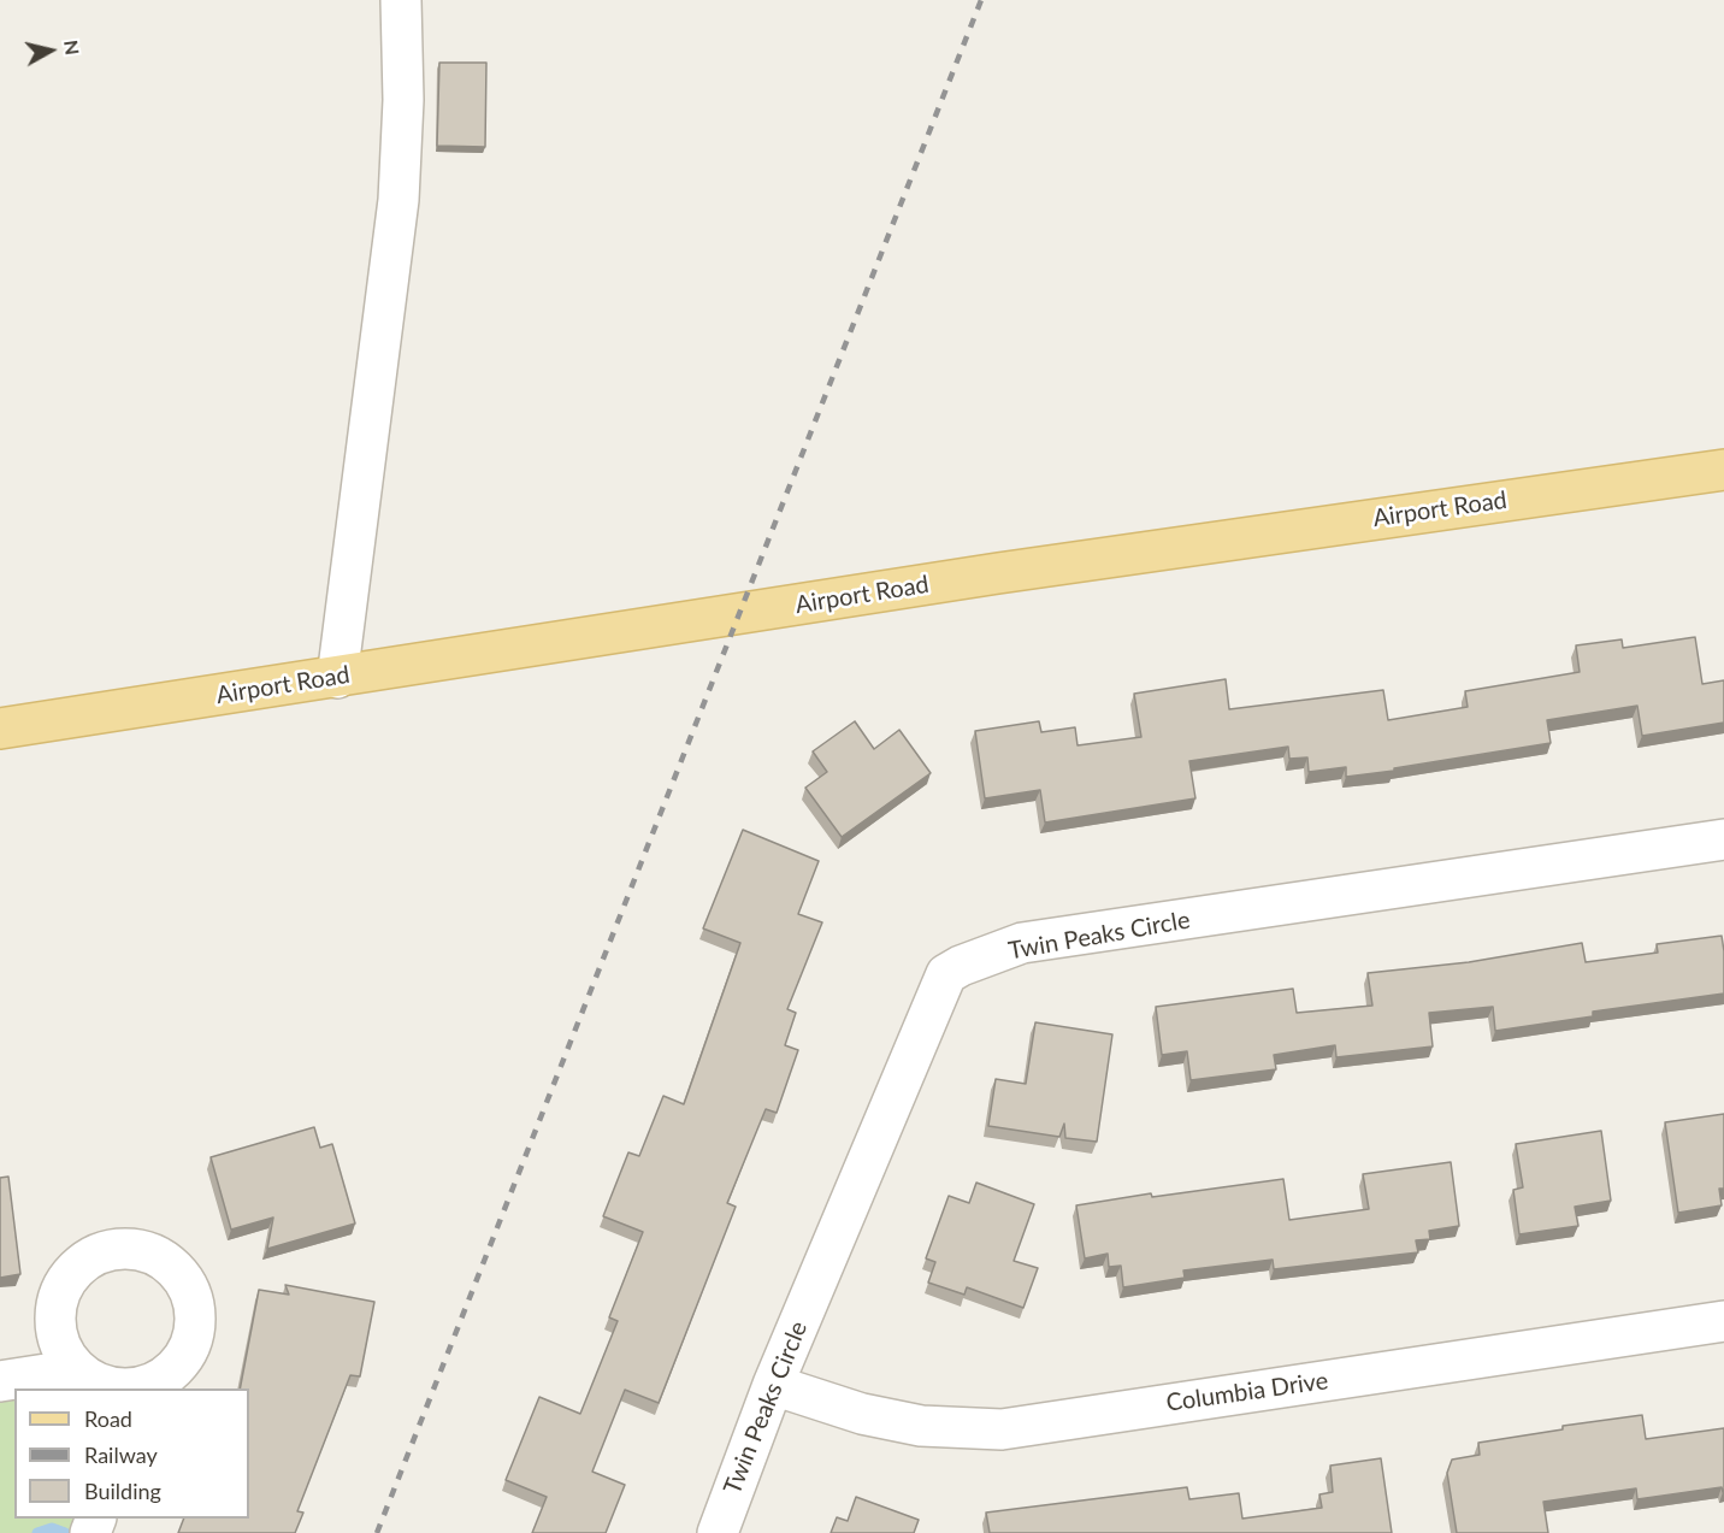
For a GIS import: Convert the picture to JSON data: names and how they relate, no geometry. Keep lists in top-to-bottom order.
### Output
{
  "streets": {
    "main road": ["Airport Road"],
    "street": ["Twin Peaks Circle", "Columbia Drive"]
  },
  "crossings": [
    ["Twin Peaks Circle", "Columbia Drive"]
  ],
  "legend": ["Road", "Railway", "Building"],
  "north": "right"
}
